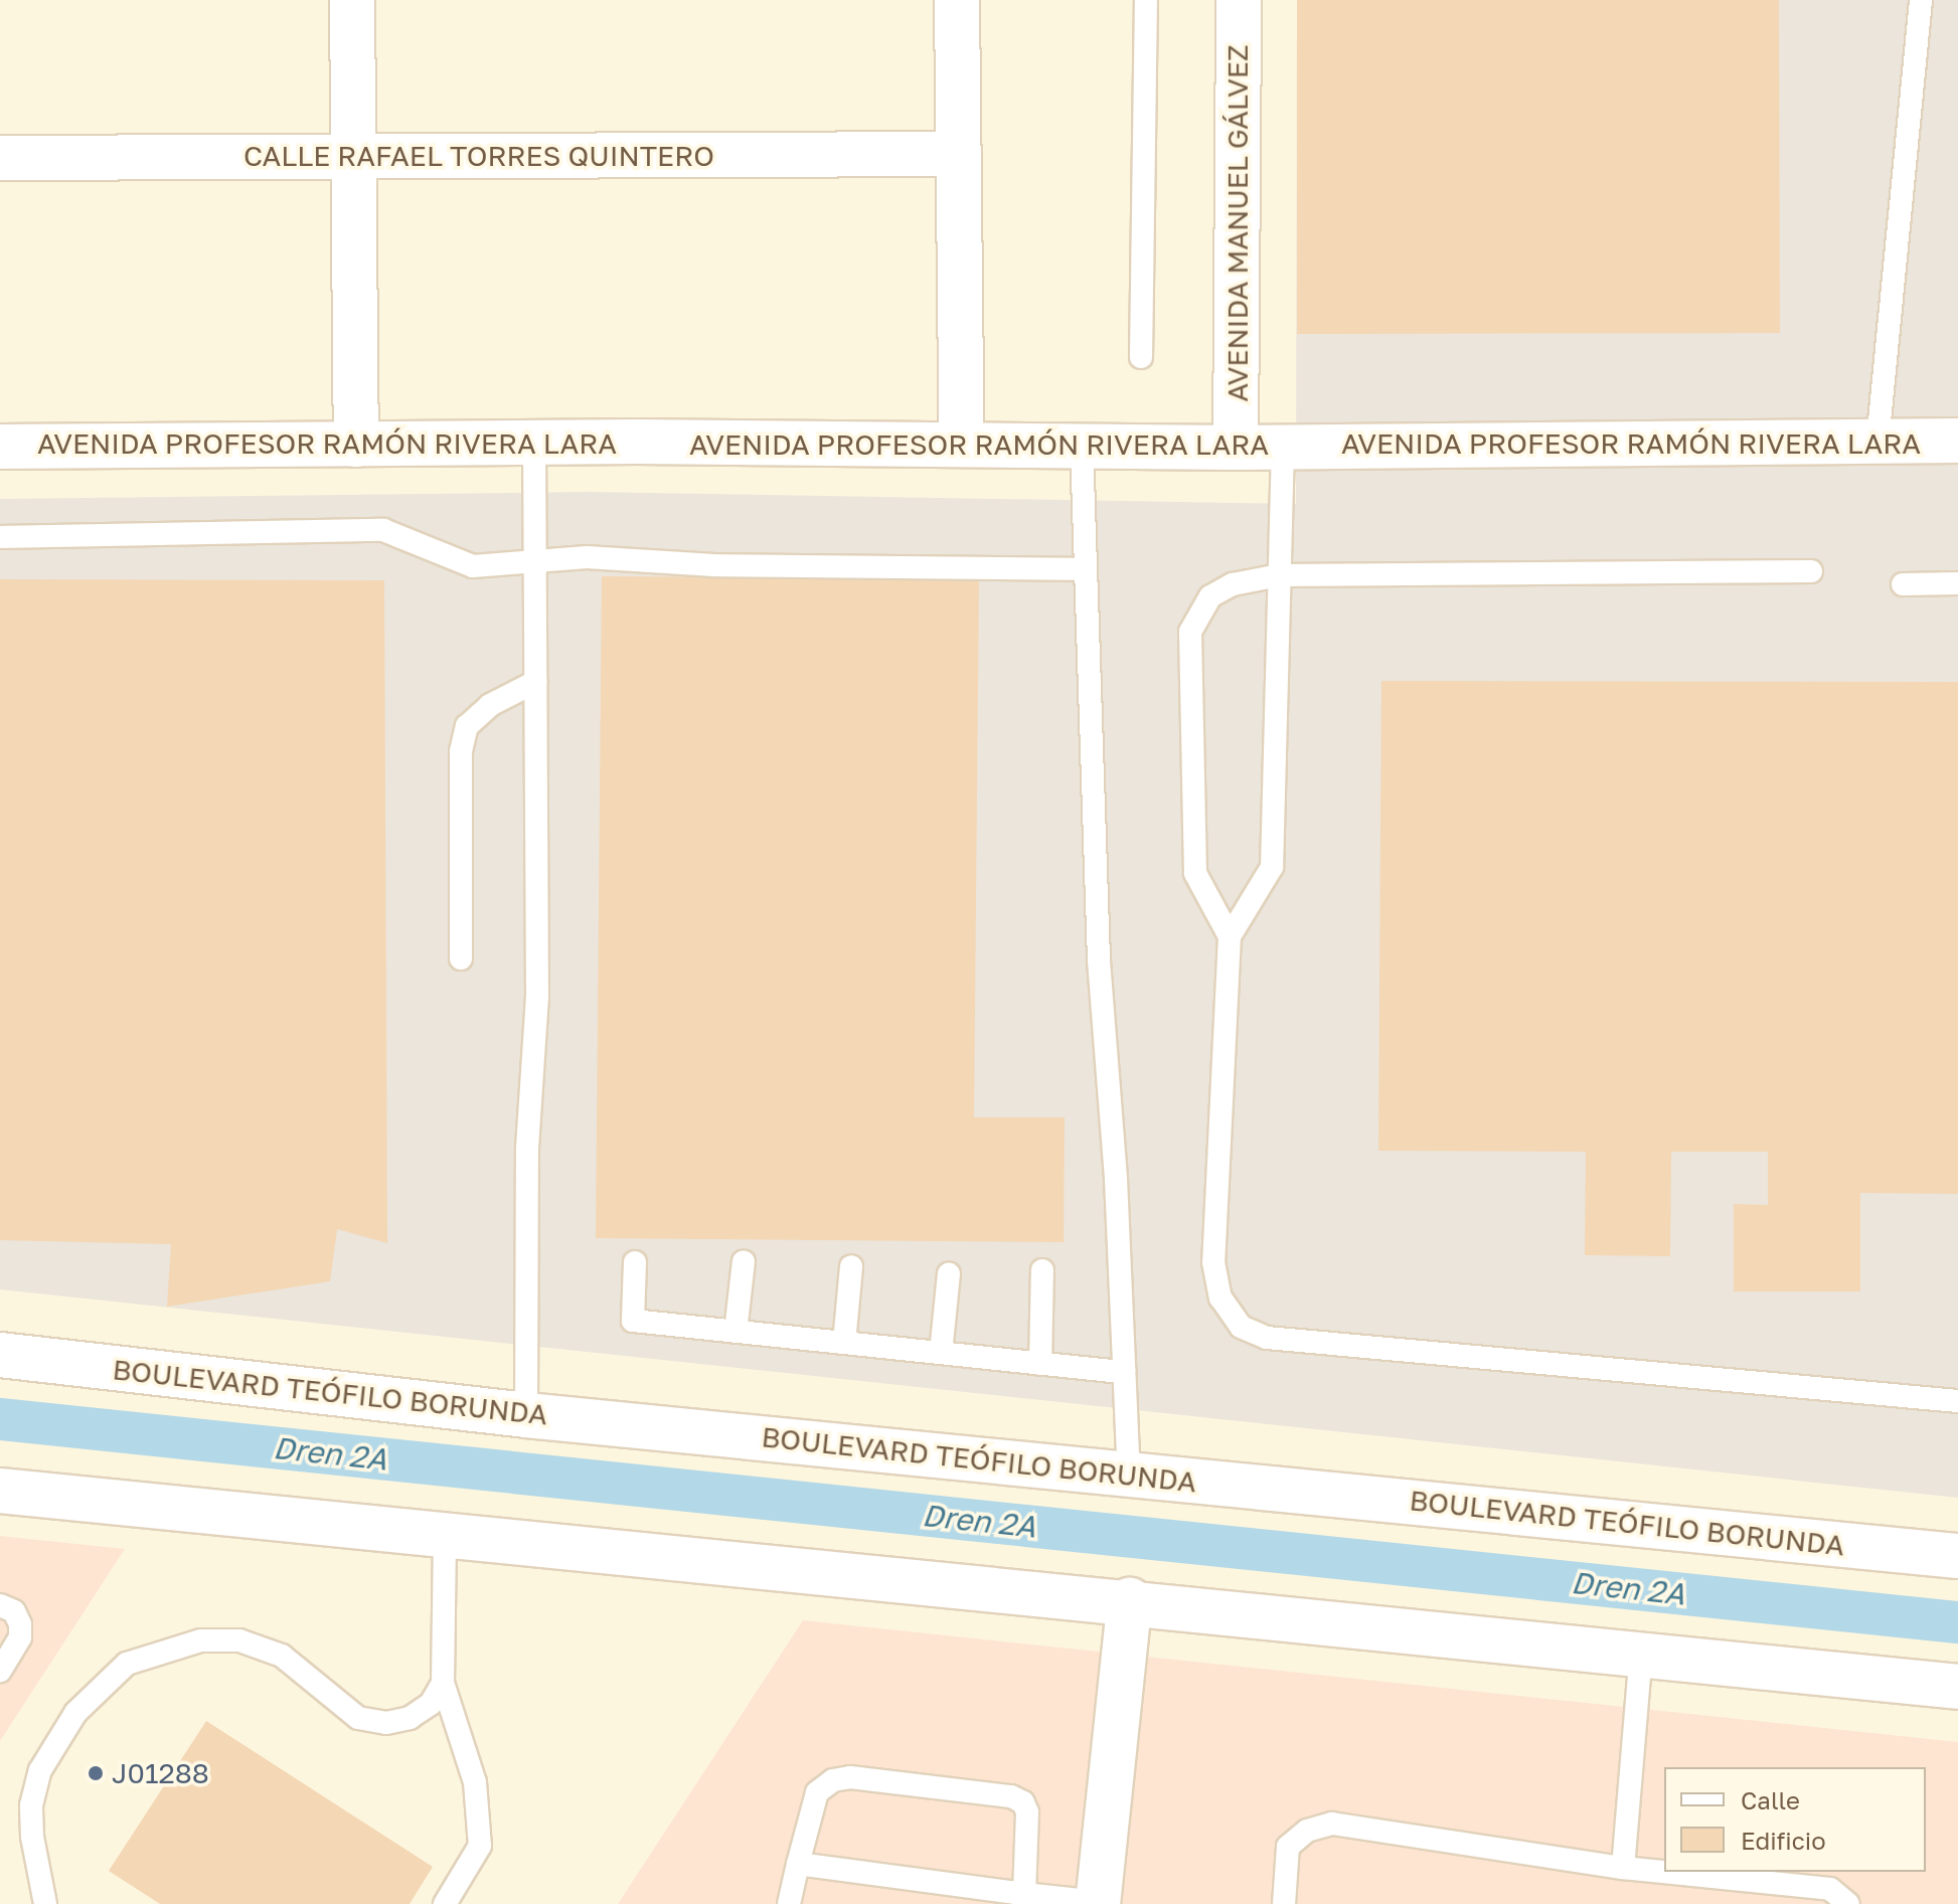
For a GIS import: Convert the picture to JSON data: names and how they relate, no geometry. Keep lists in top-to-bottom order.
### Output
{
  "streets": {
    "main road": [
      "CALLE RAFAEL TORRES QUINTERO",
      "AVENIDA MANUEL GÁLVEZ",
      "AVENIDA PROFESOR RAMÓN RIVERA LARA",
      "BOULEVARD TEÓFILO BORUNDA"
    ]
  },
  "crossings": [
    ["AVENIDA MANUEL GÁLVEZ", "AVENIDA PROFESOR RAMÓN RIVERA LARA"]
  ],
  "water": ["Dren 2A"],
  "places": ["J01288"],
  "legend": ["Calle", "Edificio"]
}
